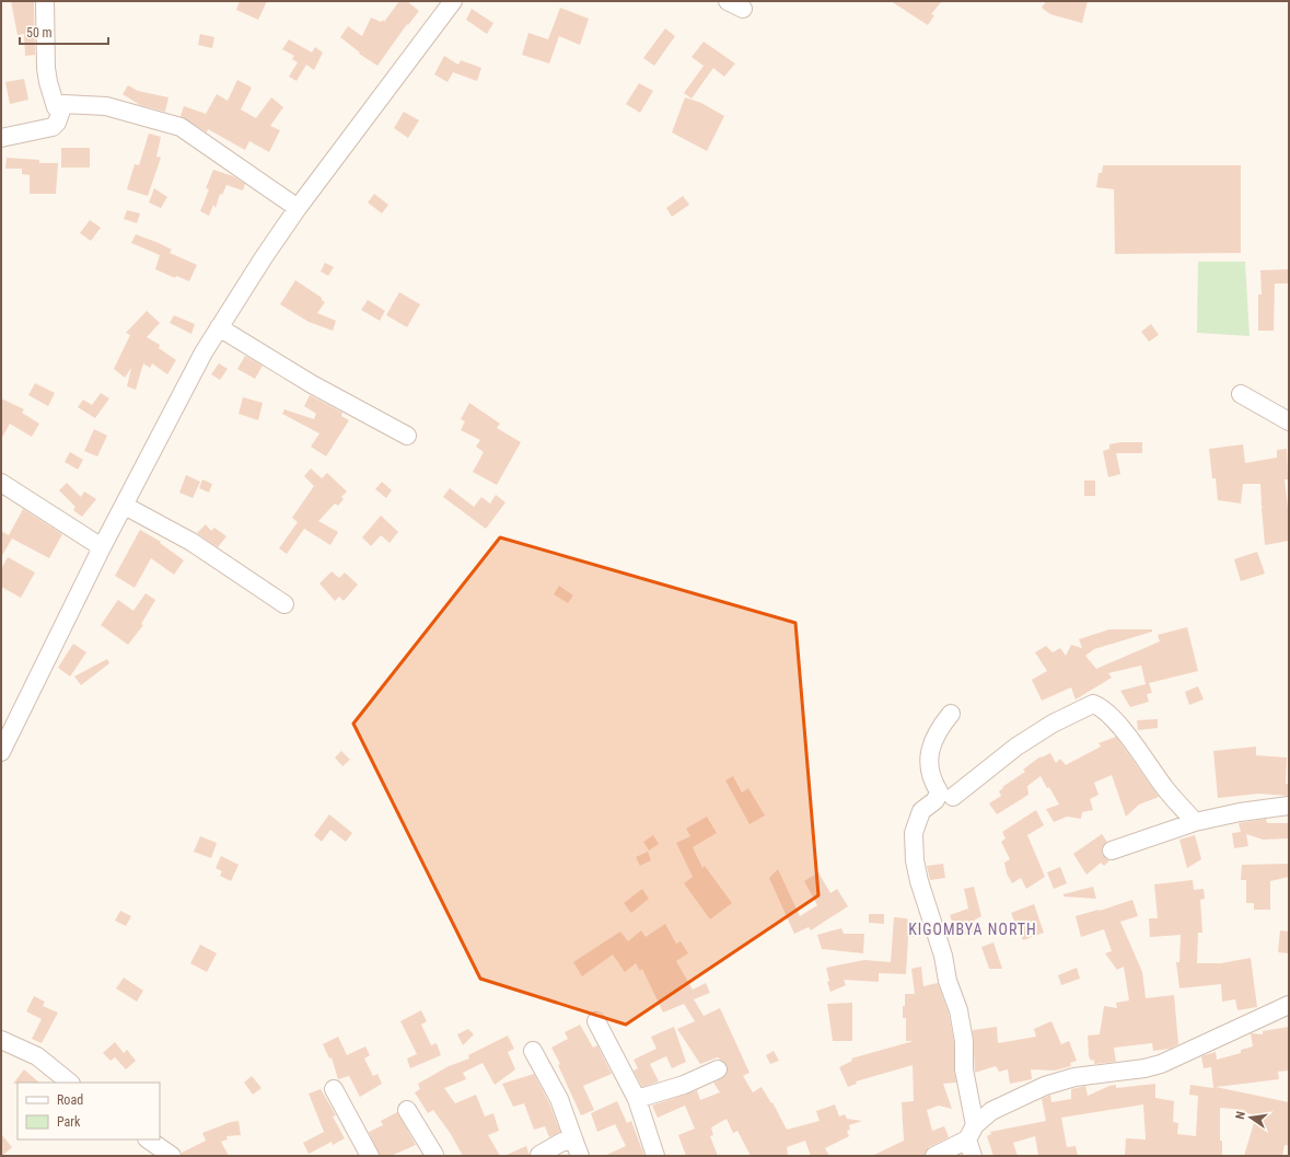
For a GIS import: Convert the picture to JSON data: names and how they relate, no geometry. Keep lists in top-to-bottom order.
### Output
{
  "districts": ["KIGOMBYA NORTH"],
  "legend": ["Road", "Park"],
  "scale_bar": "50 m",
  "north": "left"
}
